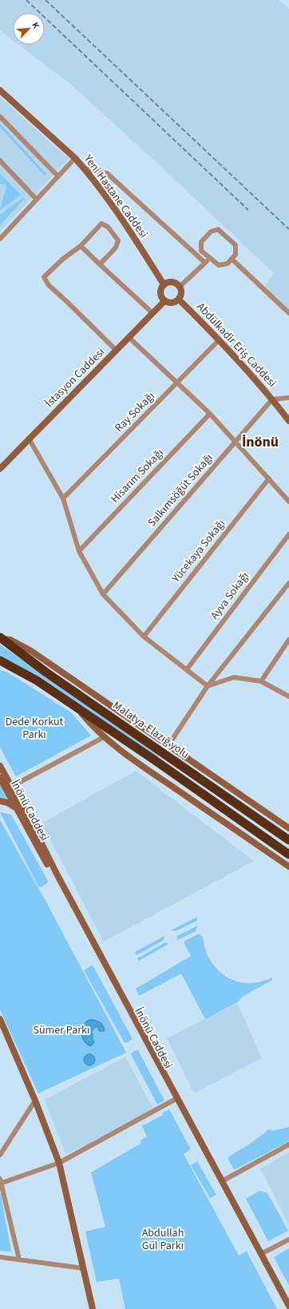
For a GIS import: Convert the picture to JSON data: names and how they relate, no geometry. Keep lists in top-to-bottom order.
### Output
{
  "streets": {
    "highway": ["Malatya-Elazığ yolu"],
    "main road": [
      "Yeni Hastane Caddesi",
      "Abdülkadir Eriş Caddesi",
      "İstasyon Caddesi",
      "İnönü Caddesi"
    ],
    "street": [
      "Ray Sokağı",
      "Hisarım Sokağı",
      "Salkımsöğüt Sokağı",
      "Yücekaya Sokağı",
      "Ayva Sokağı"
    ]
  },
  "crossings": [
    ["Yeni Hastane Caddesi", "Abdülkadir Eriş Caddesi"],
    ["Yeni Hastane Caddesi", "İstasyon Caddesi"],
    ["Abdülkadir Eriş Caddesi", "İstasyon Caddesi"],
    ["Abdülkadir Eriş Caddesi", "Ray Sokağı"],
    ["Abdülkadir Eriş Caddesi", "Salkımsöğüt Sokağı"]
  ],
  "districts": ["İnönü"],
  "parks": ["Dede Korkut Parkı", "Sümer Parkı", "Abdullah Gül Parkı"],
  "north": "top right"
}
